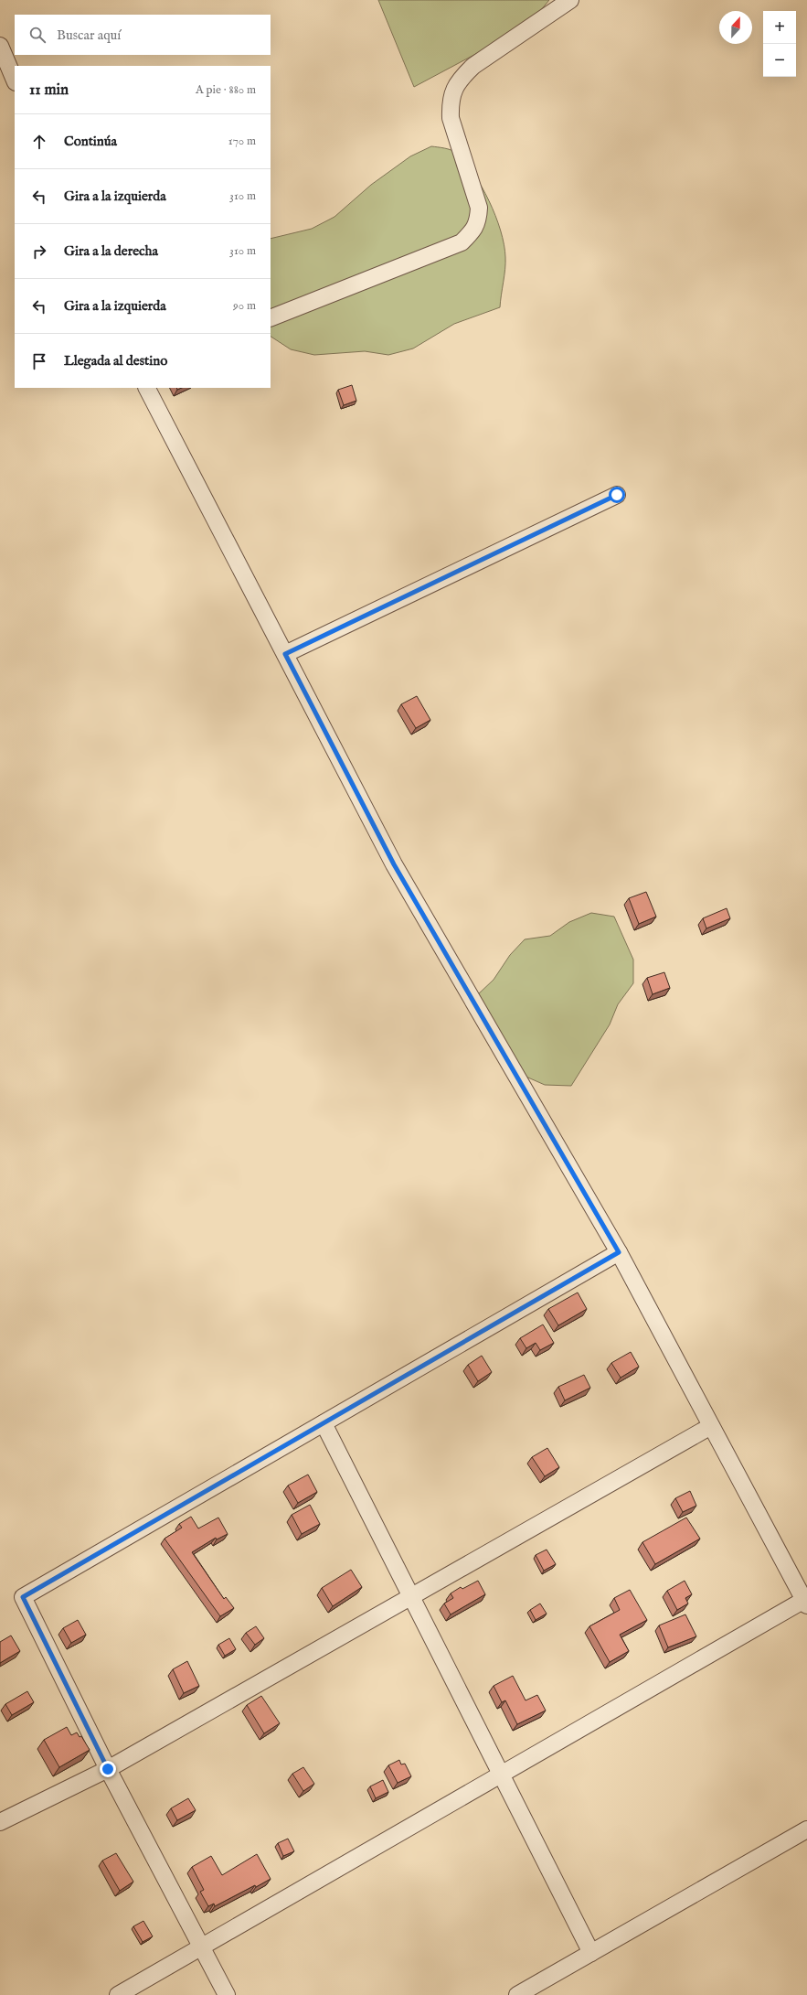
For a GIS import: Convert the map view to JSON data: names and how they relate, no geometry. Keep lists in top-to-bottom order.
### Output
{
  "north": "top",
  "page": {
    "map_buttons": ["+", "−"],
    "search": "Buscar aquí",
    "heading": ["11 min", "A pie · 880 m"],
    "list": [
      ["Continúa", "170 m"],
      ["Gira a la izquierda", "310 m"],
      ["Gira a la derecha", "310 m"],
      ["Gira a la izquierda", "90 m"],
      "Llegada al destino"
    ]
  }
}
